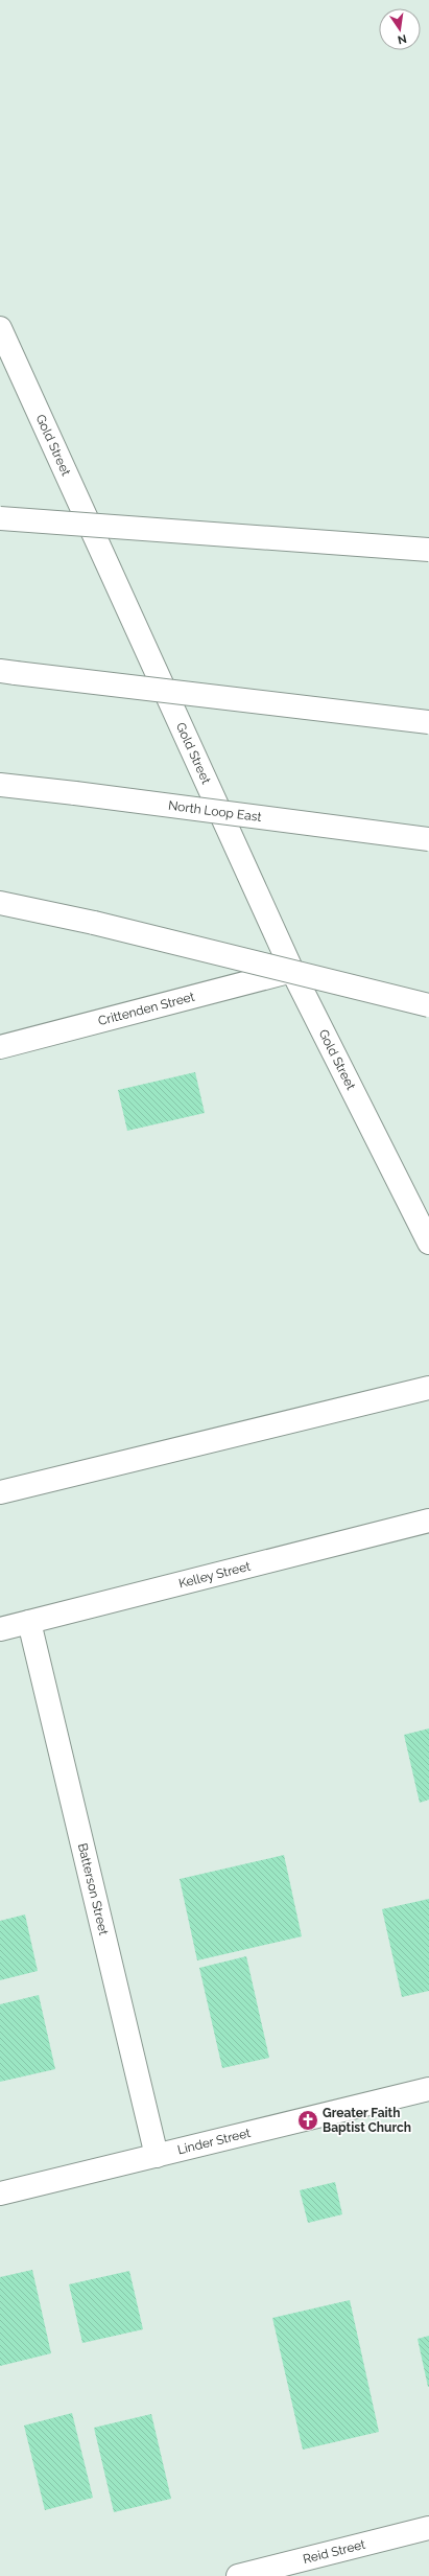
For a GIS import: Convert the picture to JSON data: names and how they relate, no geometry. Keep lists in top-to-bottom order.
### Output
{
  "streets": {
    "main road": [
      "Gold Street",
      "North Loop East",
      "Crittenden Street",
      "Kelley Street",
      "Batterson Street",
      "Linder Street",
      "Reid Street"
    ]
  },
  "crossings": [
    ["Gold Street", "Crittenden Street"],
    ["Kelley Street", "Batterson Street"],
    ["Batterson Street", "Linder Street"]
  ],
  "places": {
    "church": ["Greater Faith Baptist Church"]
  },
  "north": "bottom"
}
